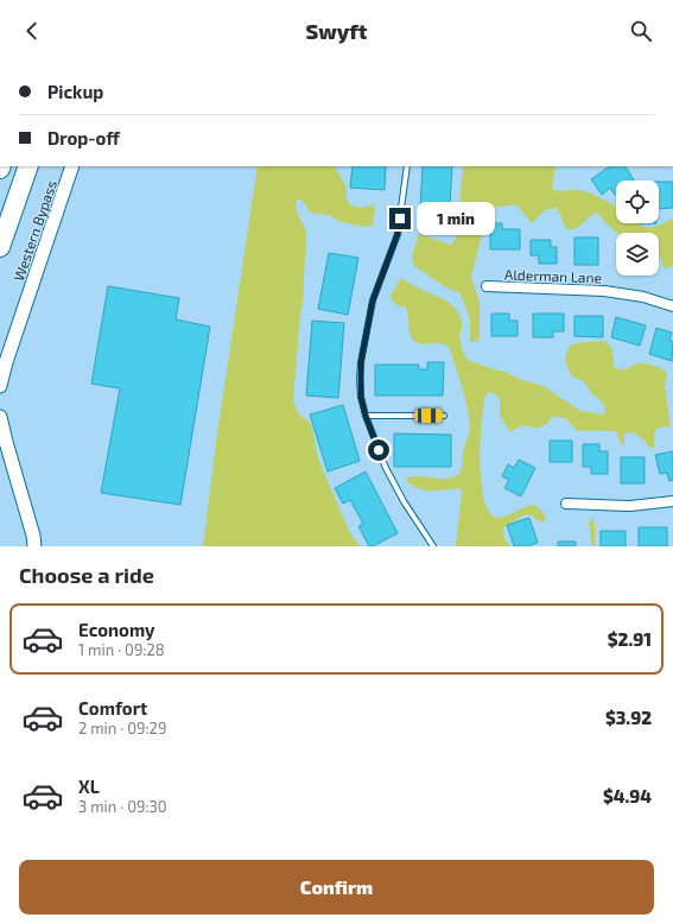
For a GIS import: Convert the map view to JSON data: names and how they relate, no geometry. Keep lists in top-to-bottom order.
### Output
{
  "streets": {
    "street": ["Western Bypass", "Alderman Lane"]
  },
  "page": {
    "header": "Swyft",
    "banner": ["Pickup", "Drop-off"],
    "bubble": "1 min",
    "heading": "Choose a ride",
    "list": [
      {
        "name": "Economy",
        "note": "1 min · 09:28",
        "value": "$2.91"
      },
      {
        "name": "Comfort",
        "note": "2 min · 09:29",
        "value": "$3.92"
      },
      {
        "name": "XL",
        "note": "3 min · 09:30",
        "value": "$4.94"
      }
    ],
    "buttons": "Confirm"
  }
}
